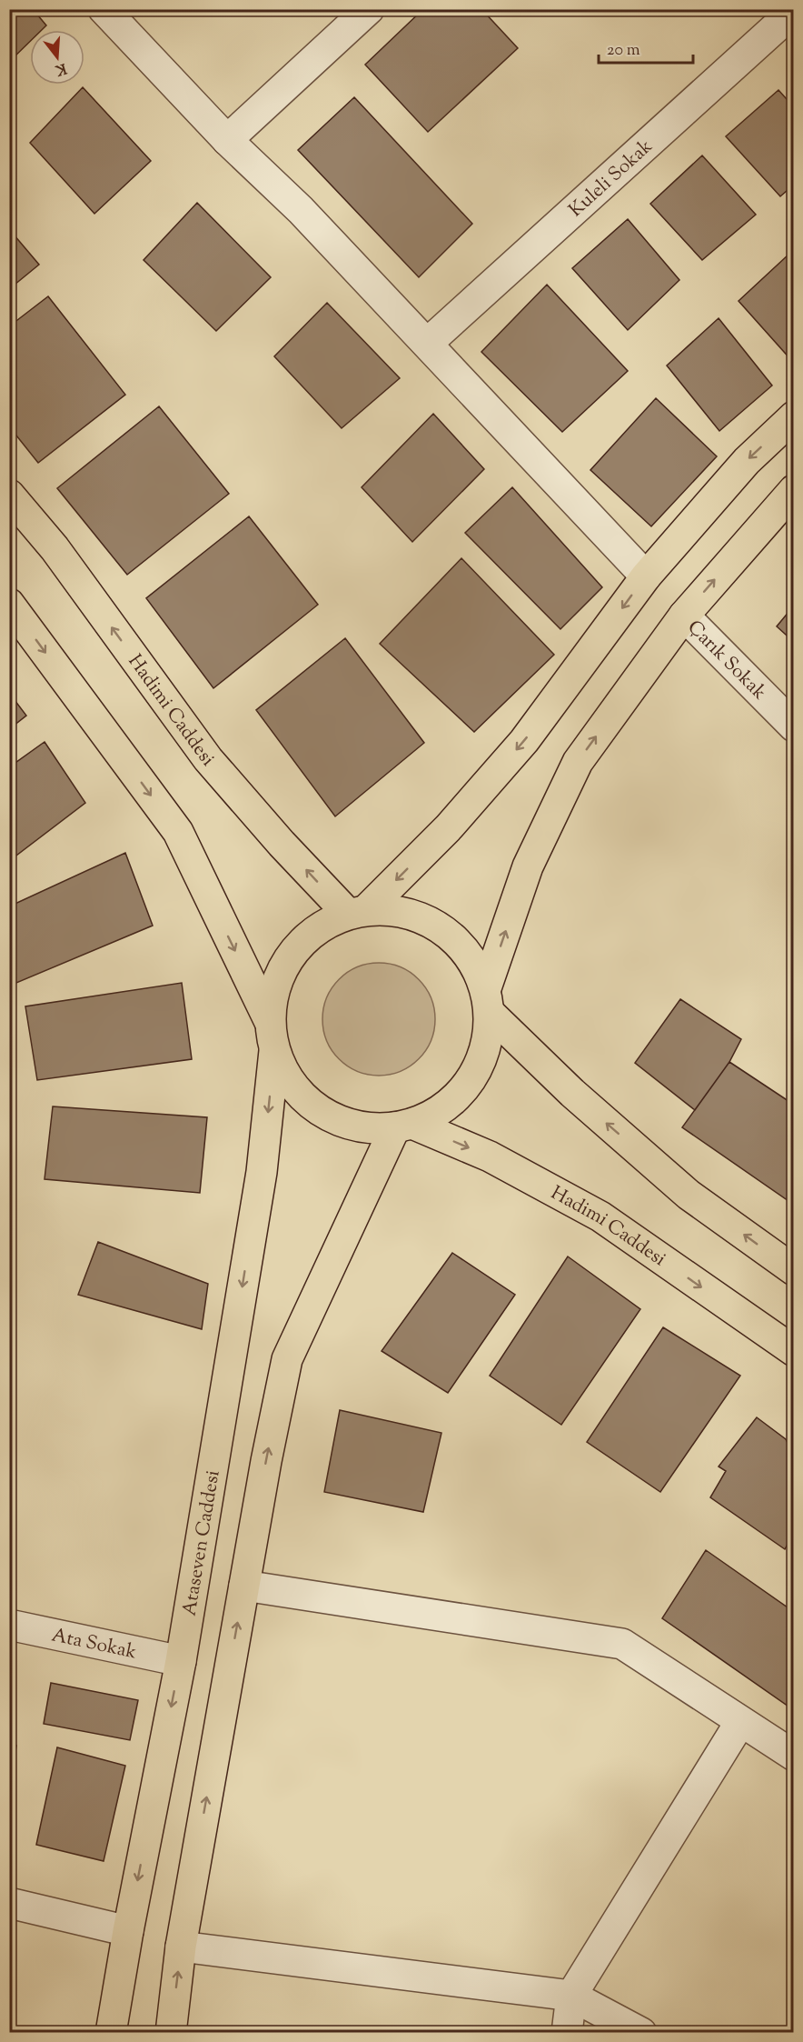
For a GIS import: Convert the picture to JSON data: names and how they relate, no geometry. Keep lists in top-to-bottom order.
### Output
{
  "streets": {
    "main road": ["Hadimi Caddesi", "Ataseven Caddesi"],
    "street": ["Kuleli Sokak", "Çarık Sokak", "Ata Sokak"]
  },
  "crossings": [
    ["Ataseven Caddesi", "Ata Sokak"]
  ],
  "scale_bar": "20 m",
  "north": "bottom"
}
